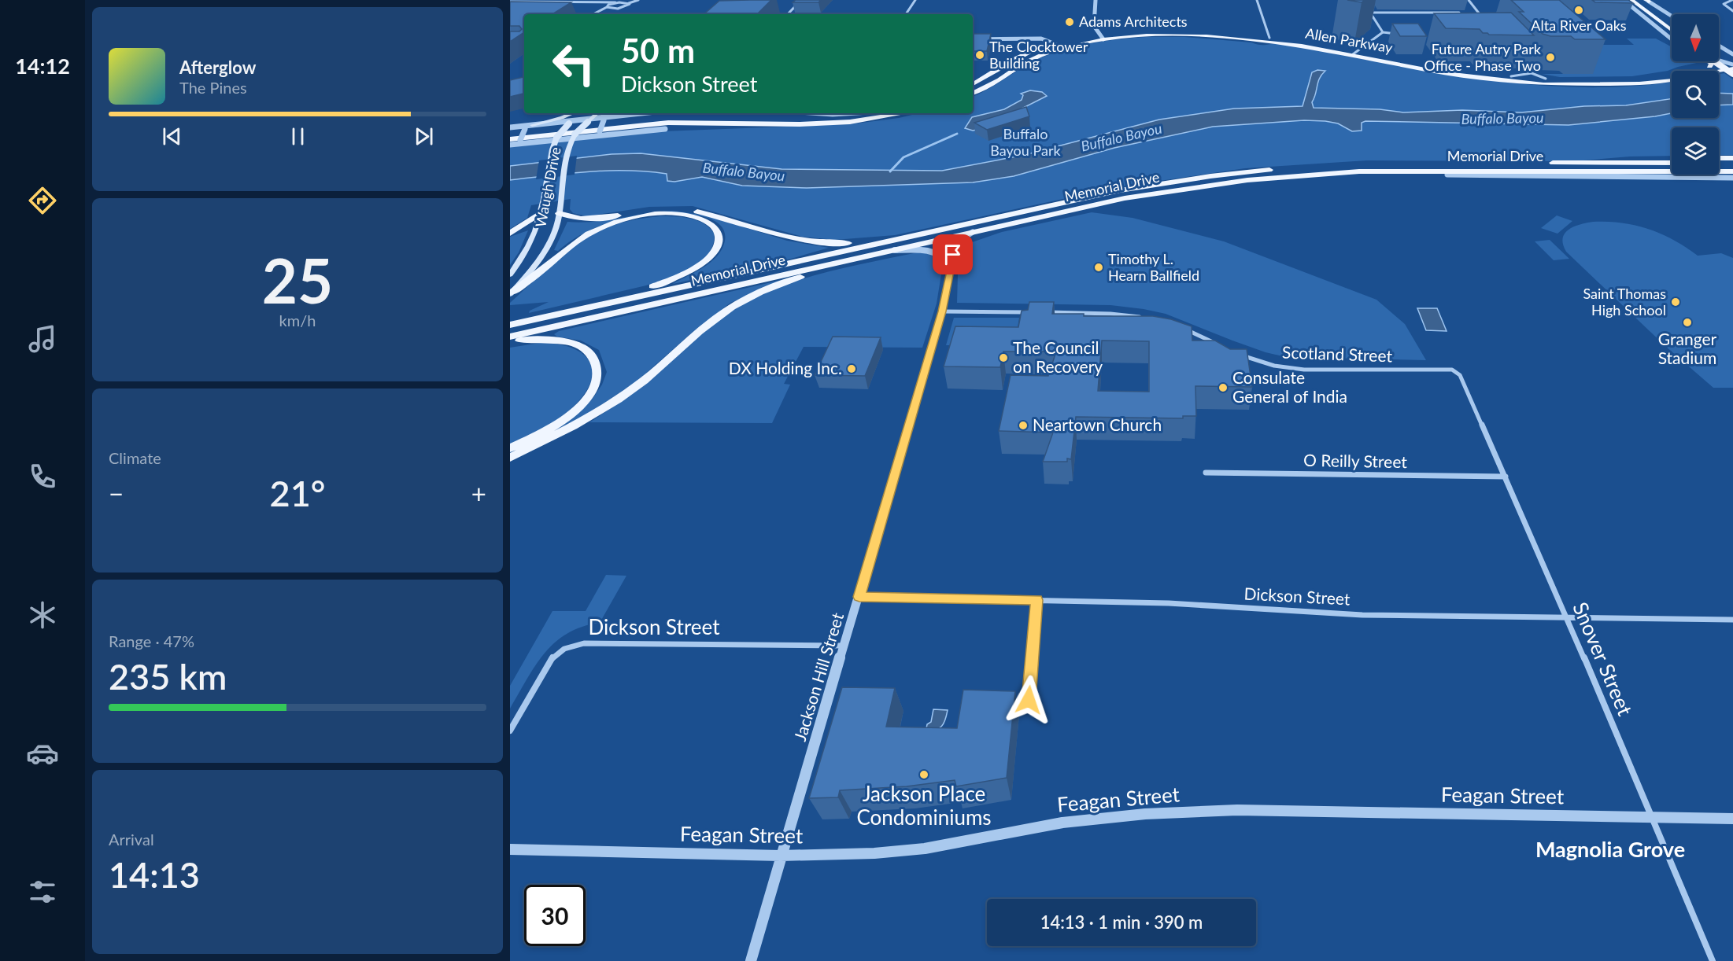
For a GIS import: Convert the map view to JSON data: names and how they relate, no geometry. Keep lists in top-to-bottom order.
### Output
{
  "streets": {
    "main road": ["Allen Parkway", "Memorial Drive", "Waugh Drive"],
    "street": [
      "Scotland Street",
      "O Reilly Street",
      "Dickson Street",
      "Snover Street",
      "Jackson Hill Street",
      "Feagan Street"
    ]
  },
  "crossings": [
    ["Memorial Drive", "Jackson Hill Street"],
    ["Scotland Street", "Snover Street"],
    ["O Reilly Street", "Snover Street"],
    ["Dickson Street", "Snover Street"],
    ["Dickson Street", "Jackson Hill Street"],
    ["Snover Street", "Feagan Street"],
    ["Jackson Hill Street", "Feagan Street"]
  ],
  "districts": ["Magnolia Grove"],
  "water": ["Buffalo Bayou"],
  "parks": ["Buffalo Bayou Park"],
  "places": [
    "Alta River Oaks",
    "Adams Architects",
    "The Clocktower Building",
    "Future Autry Park Office - Phase Two",
    "Timothy L. Hearn Ballfield",
    "Saint Thomas High School",
    "Granger Stadium",
    "The Council on Recovery",
    "DX Holding Inc.",
    "Consulate General of India",
    "Neartown Church",
    "Jackson Place Condominiums"
  ],
  "north": "bottom",
  "page": {
    "tabs": "14:12",
    "turn": ["50 m", "Dickson Street"],
    "song": ["Afterglow", "The Pines"],
    "tile": [
      ["25", "km/h"],
      "Climate",
      ["Range · 47%", "235 km"],
      ["Arrival", "14:13"]
    ],
    "heat": ["−", "21°", "+"],
    "limit": "30",
    "trip": "14:13 · 1 min · 390 m"
  }
}
